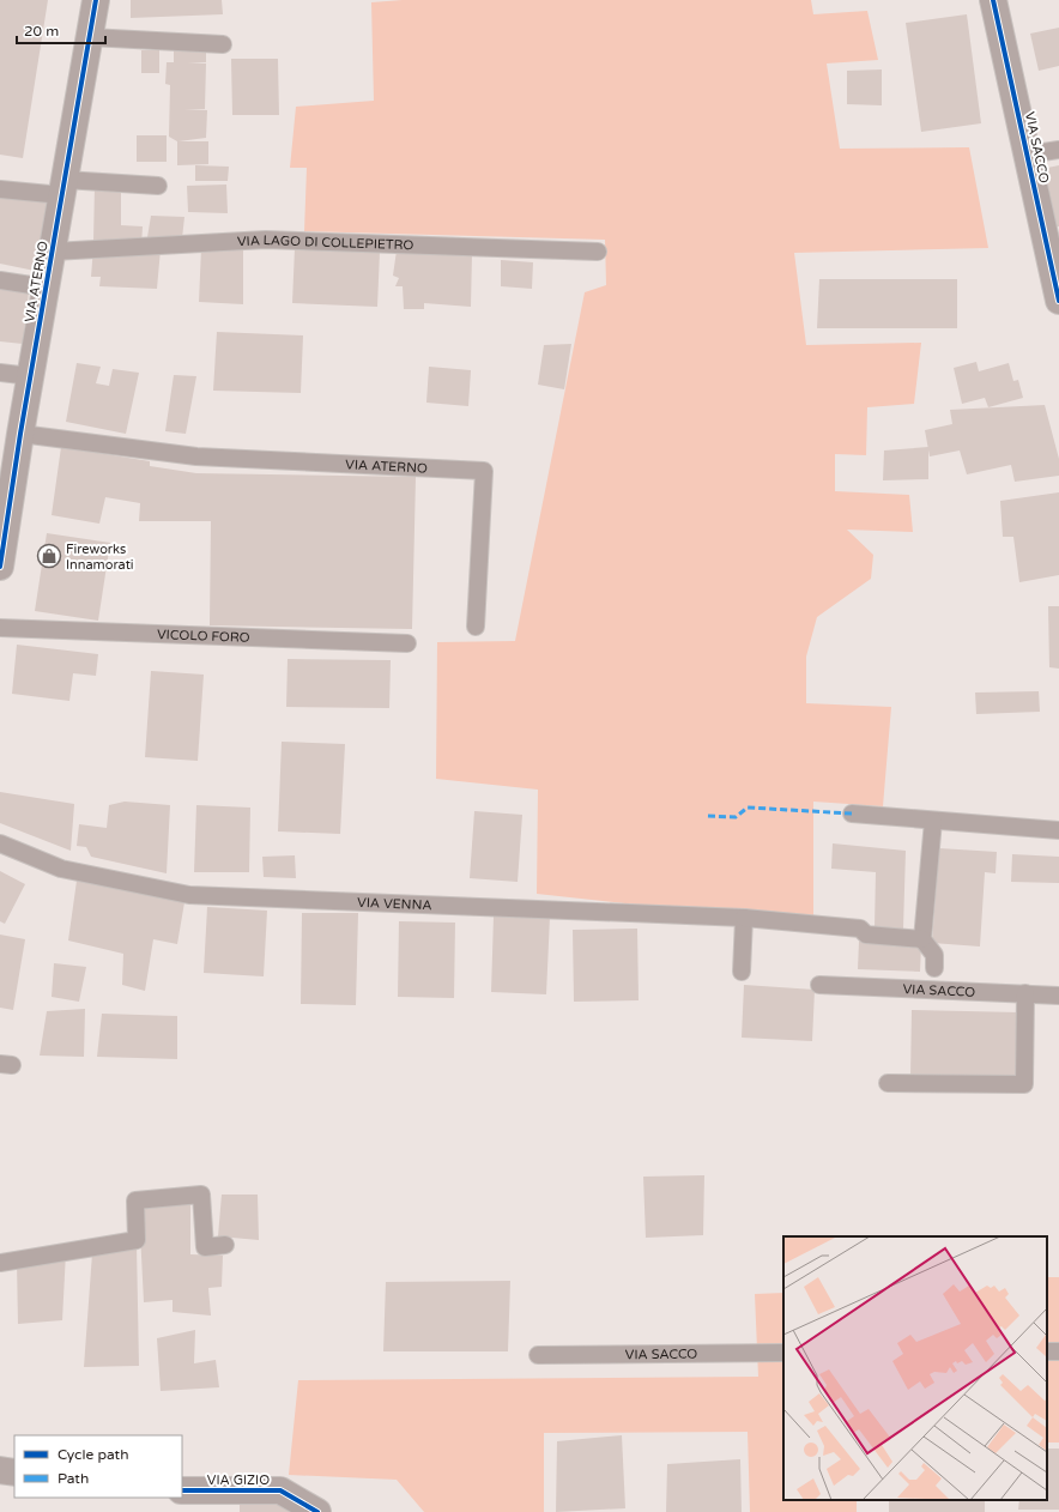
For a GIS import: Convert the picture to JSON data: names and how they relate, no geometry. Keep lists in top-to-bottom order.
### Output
{
  "streets": {
    "street": ["VIA SACCO", "VIA ATERNO", "VIA GIZIO"],
    "lane": ["VIA LAGO DI COLLEPIETRO", "VICOLO FORO", "VIA VENNA"]
  },
  "crossings": [
    ["VIA LAGO DI COLLEPIETRO", "VIA ATERNO"]
  ],
  "places": {
    "shop": ["Fireworks Innamorati"]
  },
  "legend": ["Cycle path", "Path"],
  "scale_bar": "20 m"
}
